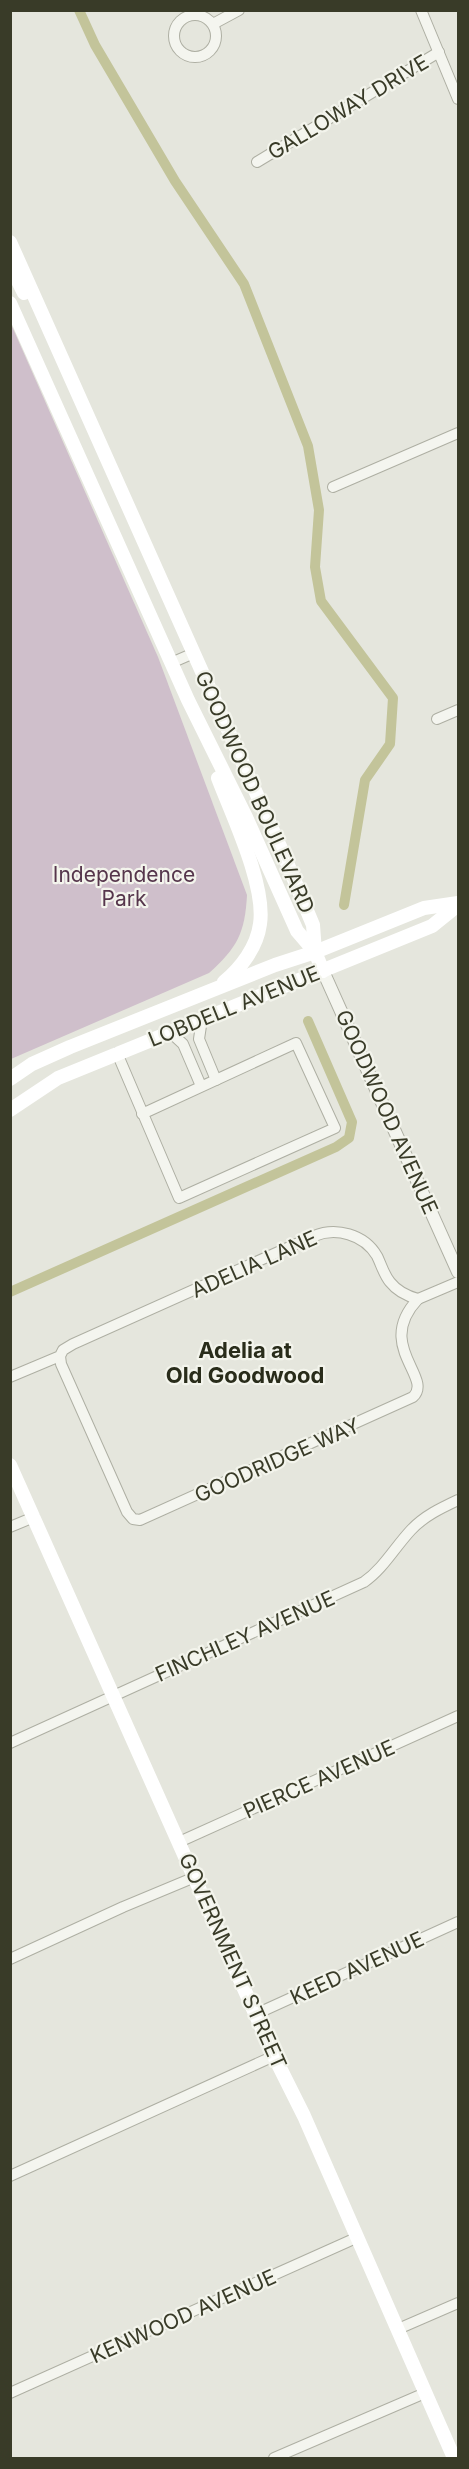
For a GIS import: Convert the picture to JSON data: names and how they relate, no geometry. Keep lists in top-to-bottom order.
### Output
{
  "streets": {
    "main road": [
      "GOODWOOD BOULEVARD",
      "LOBDELL AVENUE",
      "GOODWOOD AVENUE",
      "GOVERNMENT STREET"
    ],
    "street": [
      "GALLOWAY DRIVE",
      "ADELIA LANE",
      "GOODRIDGE WAY",
      "FINCHLEY AVENUE",
      "PIERCE AVENUE",
      "KEED AVENUE",
      "KENWOOD AVENUE"
    ]
  },
  "crossings": [
    ["GOODWOOD BOULEVARD", "LOBDELL AVENUE"],
    ["GOODWOOD BOULEVARD", "GOODWOOD AVENUE"],
    ["LOBDELL AVENUE", "GOODWOOD AVENUE"],
    ["ADELIA LANE", "GOODRIDGE WAY"],
    ["FINCHLEY AVENUE", "GOVERNMENT STREET"],
    ["PIERCE AVENUE", "GOVERNMENT STREET"],
    ["GOVERNMENT STREET", "KEED AVENUE"],
    ["GOVERNMENT STREET", "KENWOOD AVENUE"]
  ],
  "districts": ["Adelia at Old Goodwood"],
  "parks": ["Independence Park"]
}
